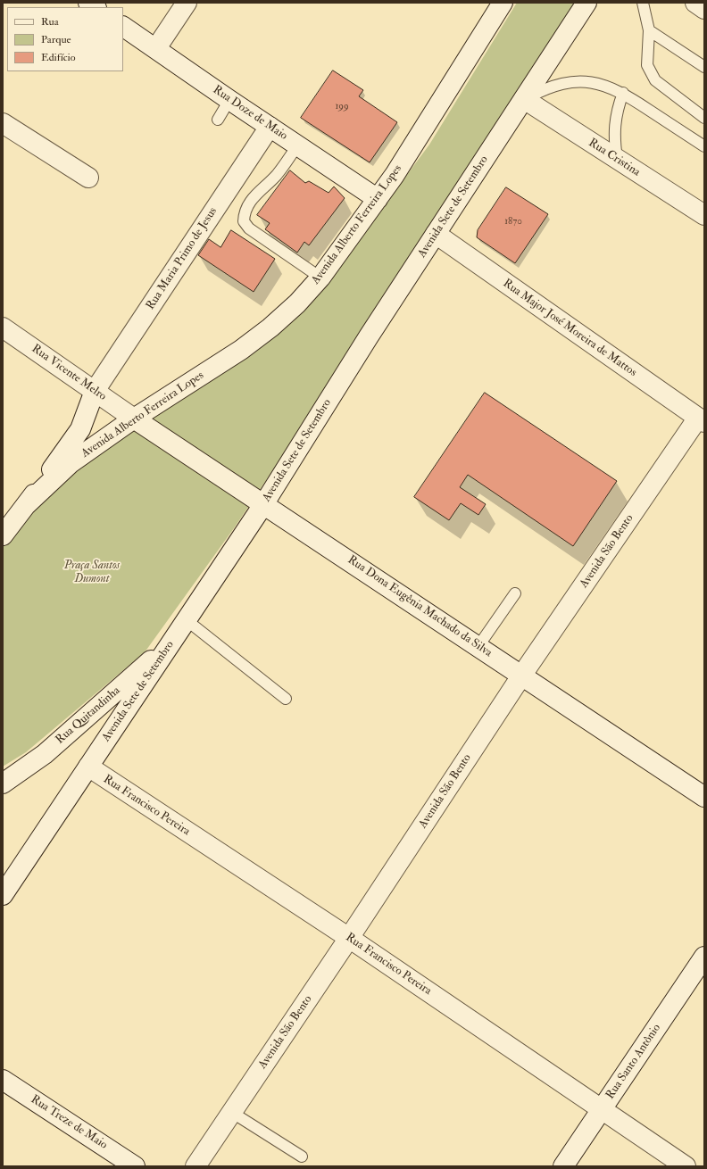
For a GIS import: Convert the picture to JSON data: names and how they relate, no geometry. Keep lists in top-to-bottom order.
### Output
{
  "streets": {
    "street": [
      "Rua Doze de Maio",
      "Rua Cristina",
      "Avenida Sete de Setembro",
      "Avenida Alberto Ferreira Lopes",
      "Rua Maria Primo de Jesus",
      "Rua Major José Moreira de Mattos",
      "Rua Vicente Melro",
      "Avenida São Bento",
      "Rua Dona Eugênia Machado da Silva",
      "Rua Quitandinha",
      "Rua Francisco Pereira",
      "Rua Santo Antônio",
      "Rua Treze de Maio"
    ]
  },
  "crossings": [
    ["Rua Doze de Maio", "Avenida Alberto Ferreira Lopes"],
    ["Rua Doze de Maio", "Rua Maria Primo de Jesus"],
    ["Rua Cristina", "Avenida Sete de Setembro"],
    ["Avenida Sete de Setembro", "Rua Major José Moreira de Mattos"],
    ["Avenida Sete de Setembro", "Rua Dona Eugênia Machado da Silva"],
    ["Avenida Sete de Setembro", "Rua Quitandinha"],
    ["Avenida Sete de Setembro", "Rua Francisco Pereira"],
    ["Avenida Alberto Ferreira Lopes", "Rua Maria Primo de Jesus"],
    ["Avenida Alberto Ferreira Lopes", "Rua Vicente Melro"],
    ["Avenida Alberto Ferreira Lopes", "Rua Dona Eugênia Machado da Silva"],
    ["Rua Maria Primo de Jesus", "Rua Vicente Melro"],
    ["Rua Major José Moreira de Mattos", "Avenida São Bento"],
    ["Rua Vicente Melro", "Rua Dona Eugênia Machado da Silva"],
    ["Avenida São Bento", "Rua Dona Eugênia Machado da Silva"],
    ["Avenida São Bento", "Rua Francisco Pereira"],
    ["Rua Francisco Pereira", "Rua Santo Antônio"]
  ],
  "parks": ["Praça Santos Dumont"],
  "house_numbers": ["199", "1870"],
  "legend": ["Rua", "Parque", "Edifício"]
}
